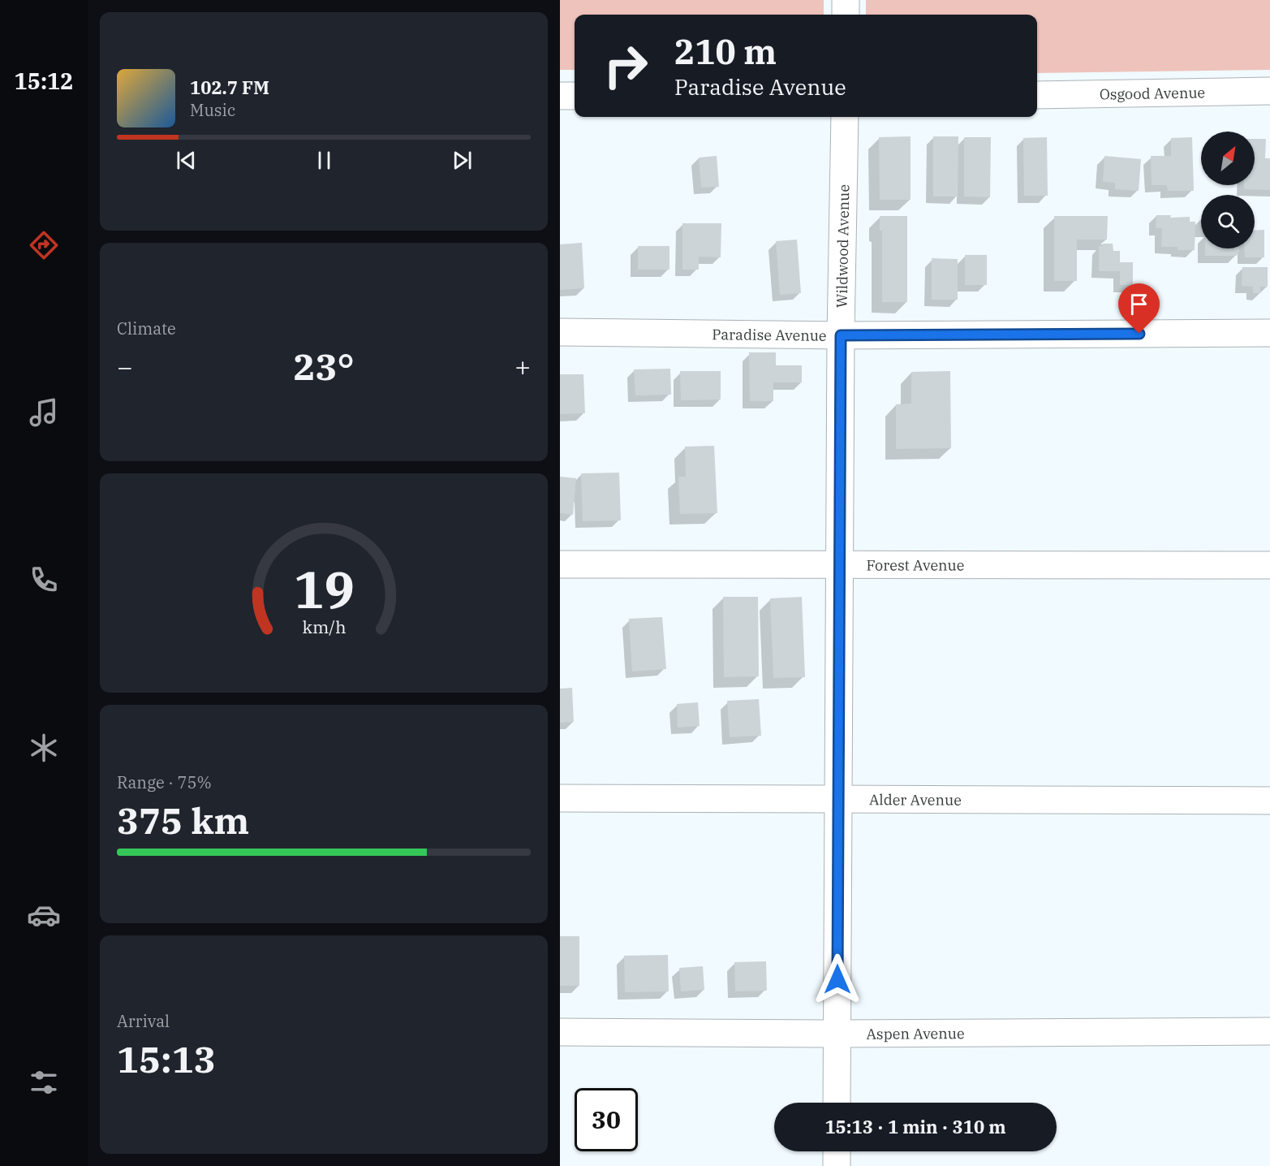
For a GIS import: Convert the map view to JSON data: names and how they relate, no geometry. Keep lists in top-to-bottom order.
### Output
{
  "streets": {
    "street": [
      "Osgood Avenue",
      "Wildwood Avenue",
      "Paradise Avenue",
      "Forest Avenue",
      "Alder Avenue",
      "Aspen Avenue"
    ]
  },
  "crossings": [
    ["Wildwood Avenue", "Paradise Avenue"],
    ["Wildwood Avenue", "Forest Avenue"],
    ["Wildwood Avenue", "Alder Avenue"],
    ["Wildwood Avenue", "Aspen Avenue"]
  ],
  "north": "top right",
  "page": {
    "tabs": "15:12",
    "turn": ["210 m", "Paradise Avenue"],
    "song": ["102.7 FM", "Music"],
    "tile": [
      "Climate",
      ["Range · 75%", "375 km"],
      ["Arrival", "15:13"]
    ],
    "heat": ["−", "23°", "+"],
    "limit": "30",
    "trip": "15:13 · 1 min · 310 m",
    "gauge": ["19", "km/h"]
  }
}
